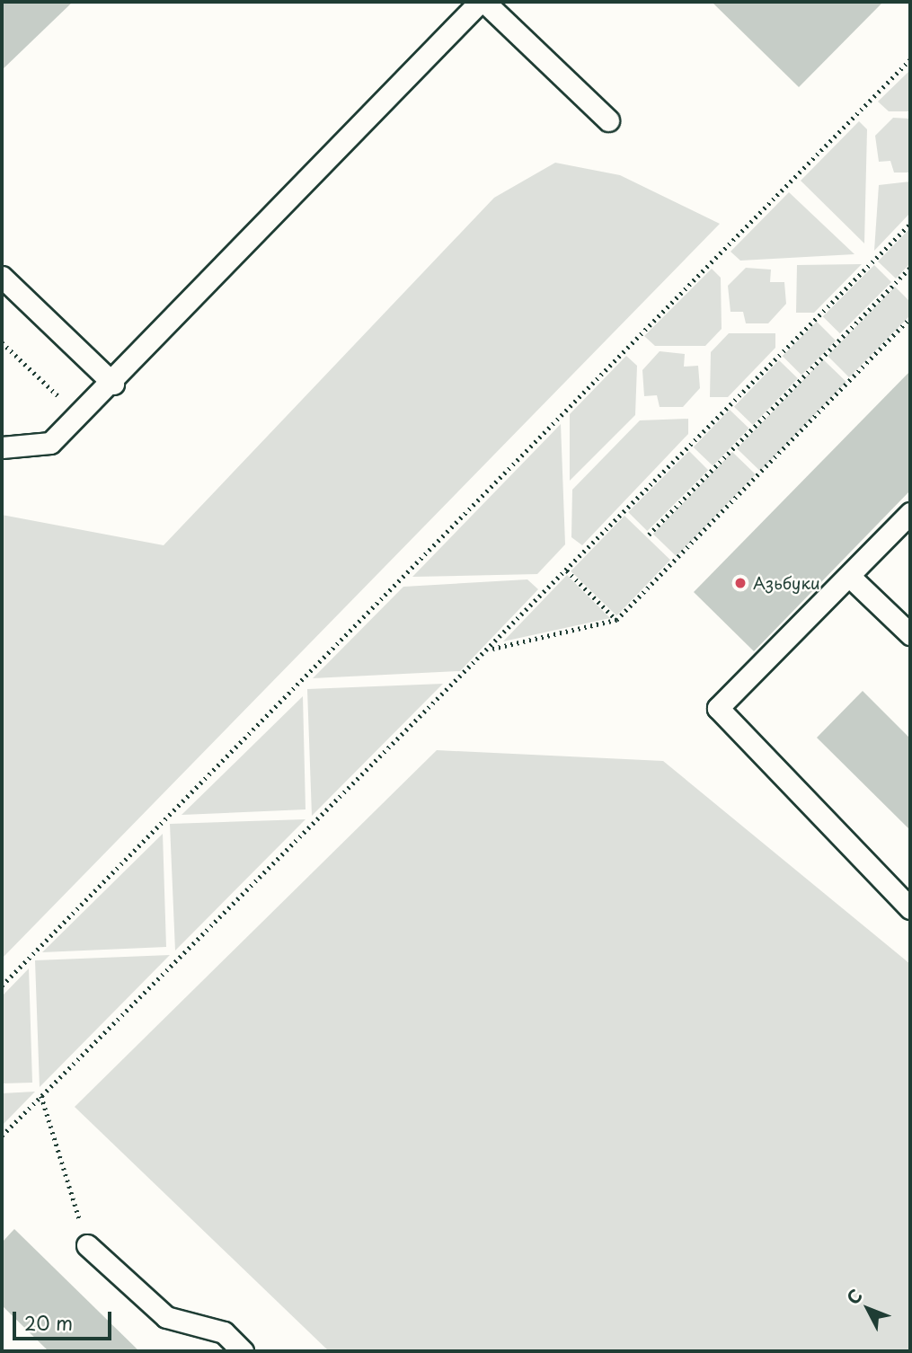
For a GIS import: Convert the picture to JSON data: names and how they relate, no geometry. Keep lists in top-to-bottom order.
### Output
{
  "places": ["Азьбуки"],
  "scale_bar": "20 m",
  "north": "top left"
}
